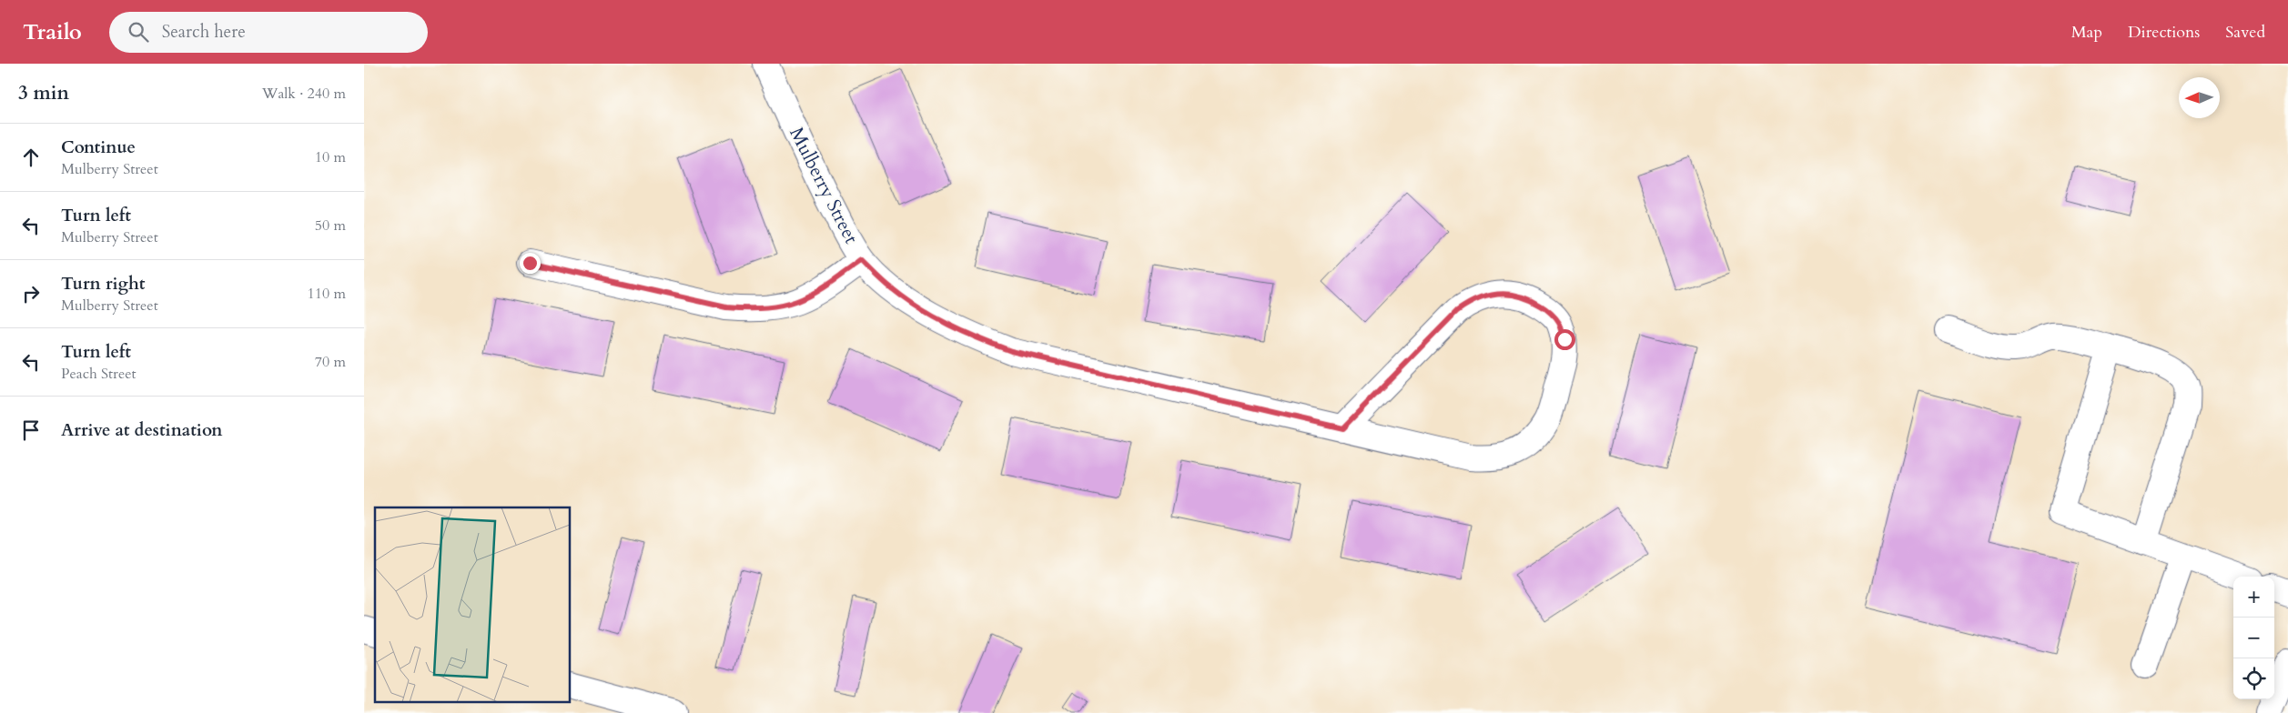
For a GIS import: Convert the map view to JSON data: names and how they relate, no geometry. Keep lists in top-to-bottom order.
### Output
{
  "streets": {
    "street": ["Mulberry Street"]
  },
  "north": "left",
  "page": {
    "header": "Trailo",
    "search": "Search here",
    "nav": ["Map", "Directions", "Saved"],
    "heading": ["3 min", "Walk · 240 m"],
    "list": [
      ["Continue", "Mulberry Street", "10 m"],
      ["Turn left", "Mulberry Street", "50 m"],
      ["Turn right", "Mulberry Street", "110 m"],
      ["Turn left", "Peach Street", "70 m"],
      "Arrive at destination"
    ],
    "map_buttons": ["+", "−"]
  }
}
